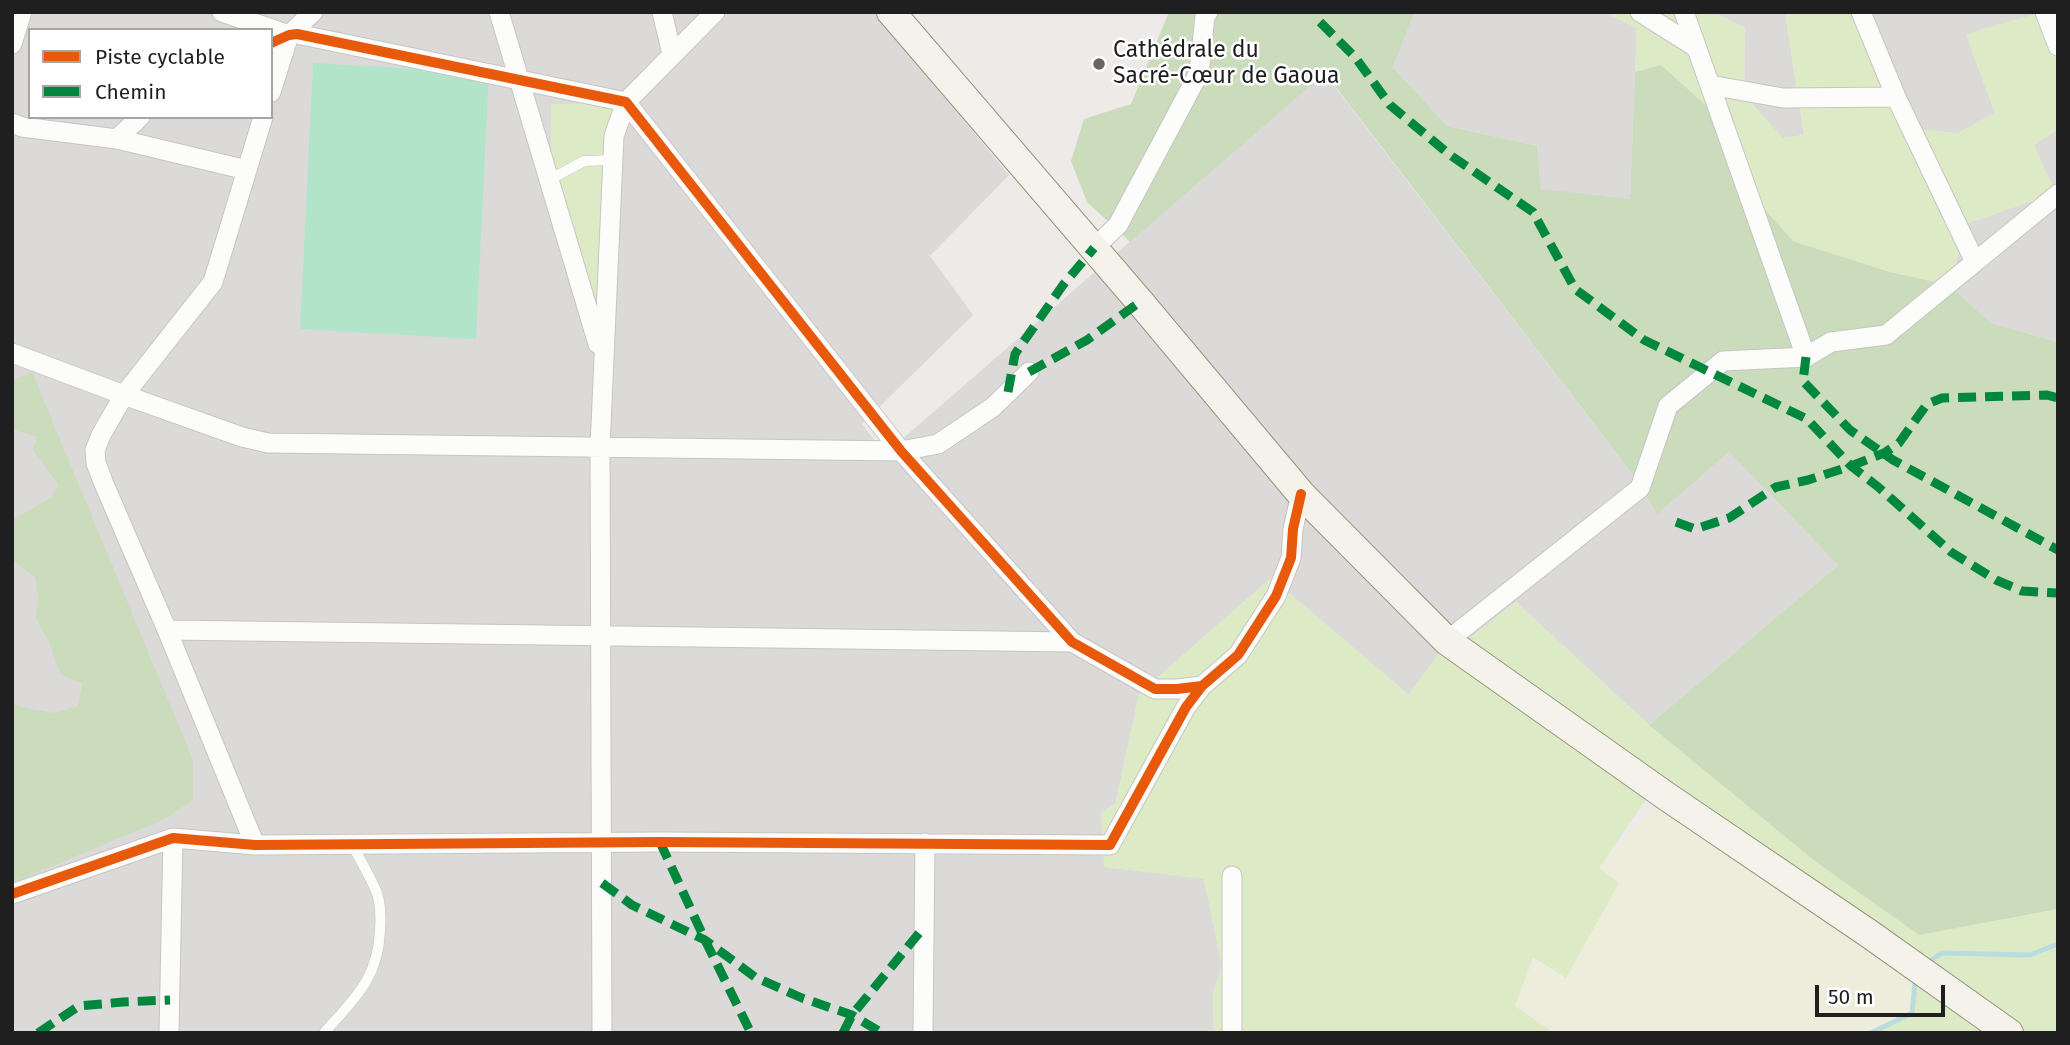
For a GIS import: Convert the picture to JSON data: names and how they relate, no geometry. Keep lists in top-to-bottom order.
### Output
{
  "places": ["Cathédrale du Sacré-Cœur de Gaoua"],
  "legend": ["Piste cyclable", "Chemin"],
  "scale_bar": "50 m"
}
